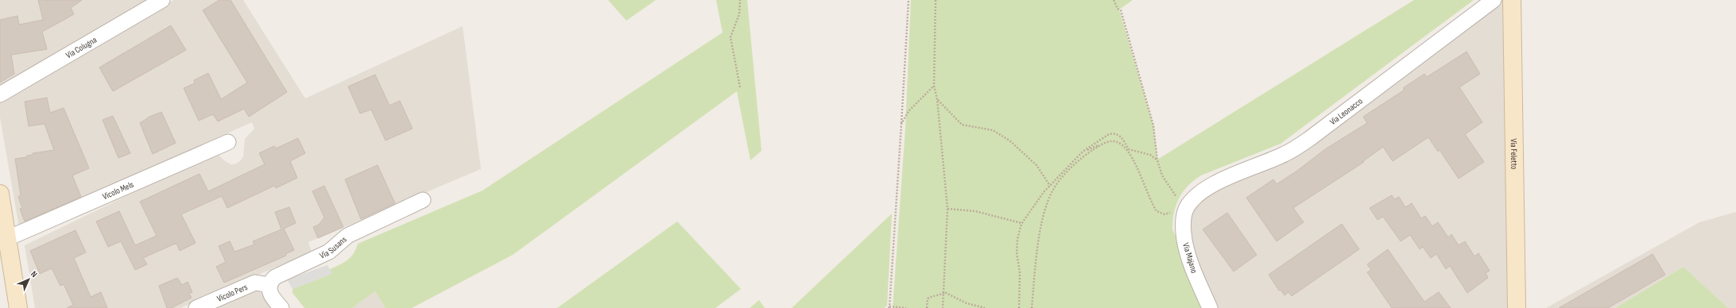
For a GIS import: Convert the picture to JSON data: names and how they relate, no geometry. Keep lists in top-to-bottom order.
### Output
{
  "streets": {
    "street": [
      "Via Colugna",
      "Via Leonacco",
      "Via Feletto",
      "Vicolo Mels",
      "Via Susans",
      "Via Majano",
      "Vicolo Pers"
    ]
  },
  "crossings": [
    ["Via Leonacco", "Via Majano"],
    ["Via Susans", "Vicolo Pers"]
  ],
  "north": "top right"
}
